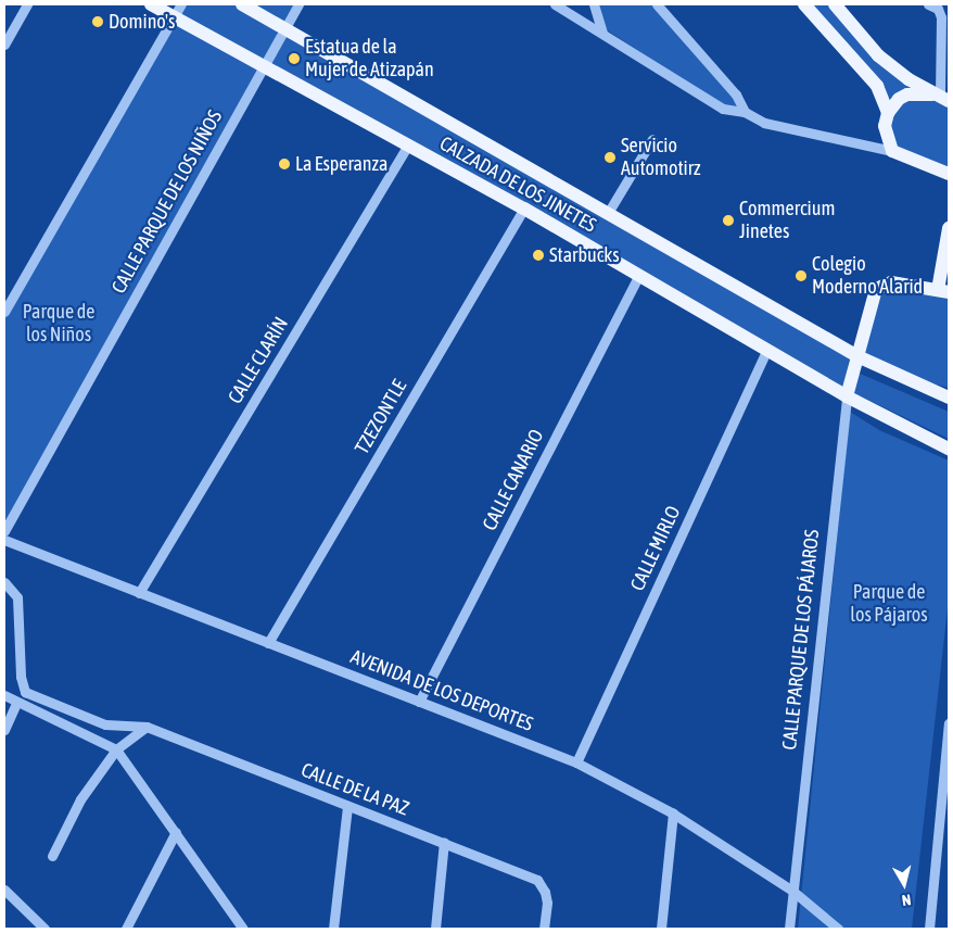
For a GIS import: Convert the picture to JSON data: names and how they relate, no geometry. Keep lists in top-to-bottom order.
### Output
{
  "streets": {
    "main road": ["CALZADA DE LOS JINETES", "CALLE PARQUE DE LOS PÁJAROS"],
    "street": [
      "CALLE PARQUE DE LOS NIÑOS",
      "CALLE CLARÍN",
      "TZEZONTLE",
      "CALLE CANARIO",
      "CALLE MIRLO",
      "AVENIDA DE LOS DEPORTES",
      "CALLE DE LA PAZ"
    ]
  },
  "crossings": [
    ["CALZADA DE LOS JINETES", "CALLE PARQUE DE LOS NIÑOS"],
    ["CALZADA DE LOS JINETES", "CALLE CLARÍN"],
    ["CALZADA DE LOS JINETES", "TZEZONTLE"],
    ["CALZADA DE LOS JINETES", "CALLE CANARIO"],
    ["CALZADA DE LOS JINETES", "CALLE MIRLO"],
    ["CALZADA DE LOS JINETES", "CALLE PARQUE DE LOS PÁJAROS"],
    ["CALLE CLARÍN", "AVENIDA DE LOS DEPORTES"],
    ["TZEZONTLE", "AVENIDA DE LOS DEPORTES"],
    ["CALLE CANARIO", "AVENIDA DE LOS DEPORTES"],
    ["CALLE MIRLO", "AVENIDA DE LOS DEPORTES"],
    ["CALLE PARQUE DE LOS PÁJAROS", "AVENIDA DE LOS DEPORTES"]
  ],
  "parks": ["Parque de los Niños", "Parque de los Pájaros"],
  "places": [
    "Domino's",
    "Estatua de la Mujer de Atizapán",
    "Servicio Automotirz",
    "La Esperanza",
    "Commercium Jinetes",
    "Starbucks",
    "Colegio Moderno Alarid"
  ],
  "north": "bottom"
}
